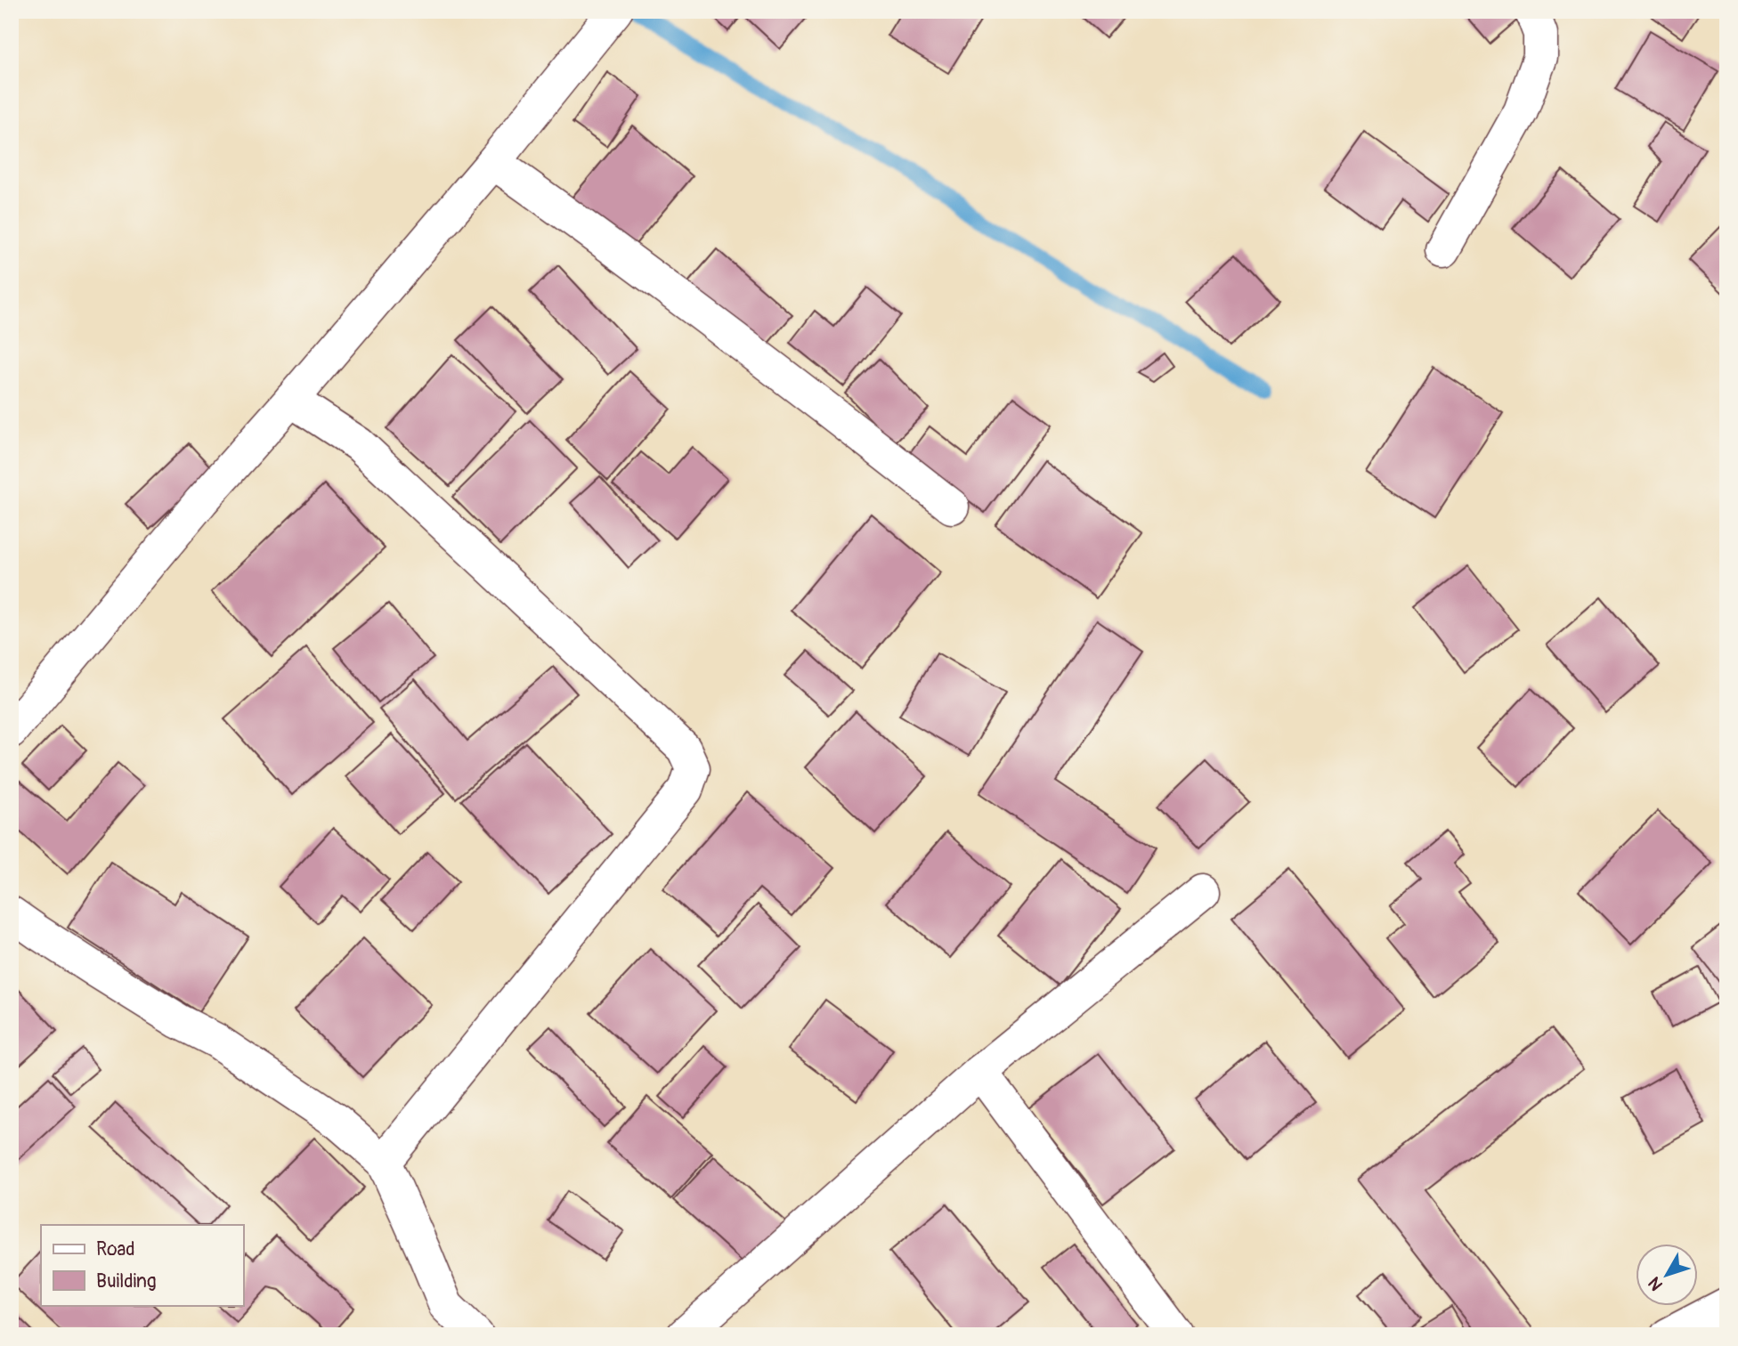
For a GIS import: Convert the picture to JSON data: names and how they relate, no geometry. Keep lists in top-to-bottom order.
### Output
{
  "legend": ["Road", "Building"],
  "north": "bottom left"
}
